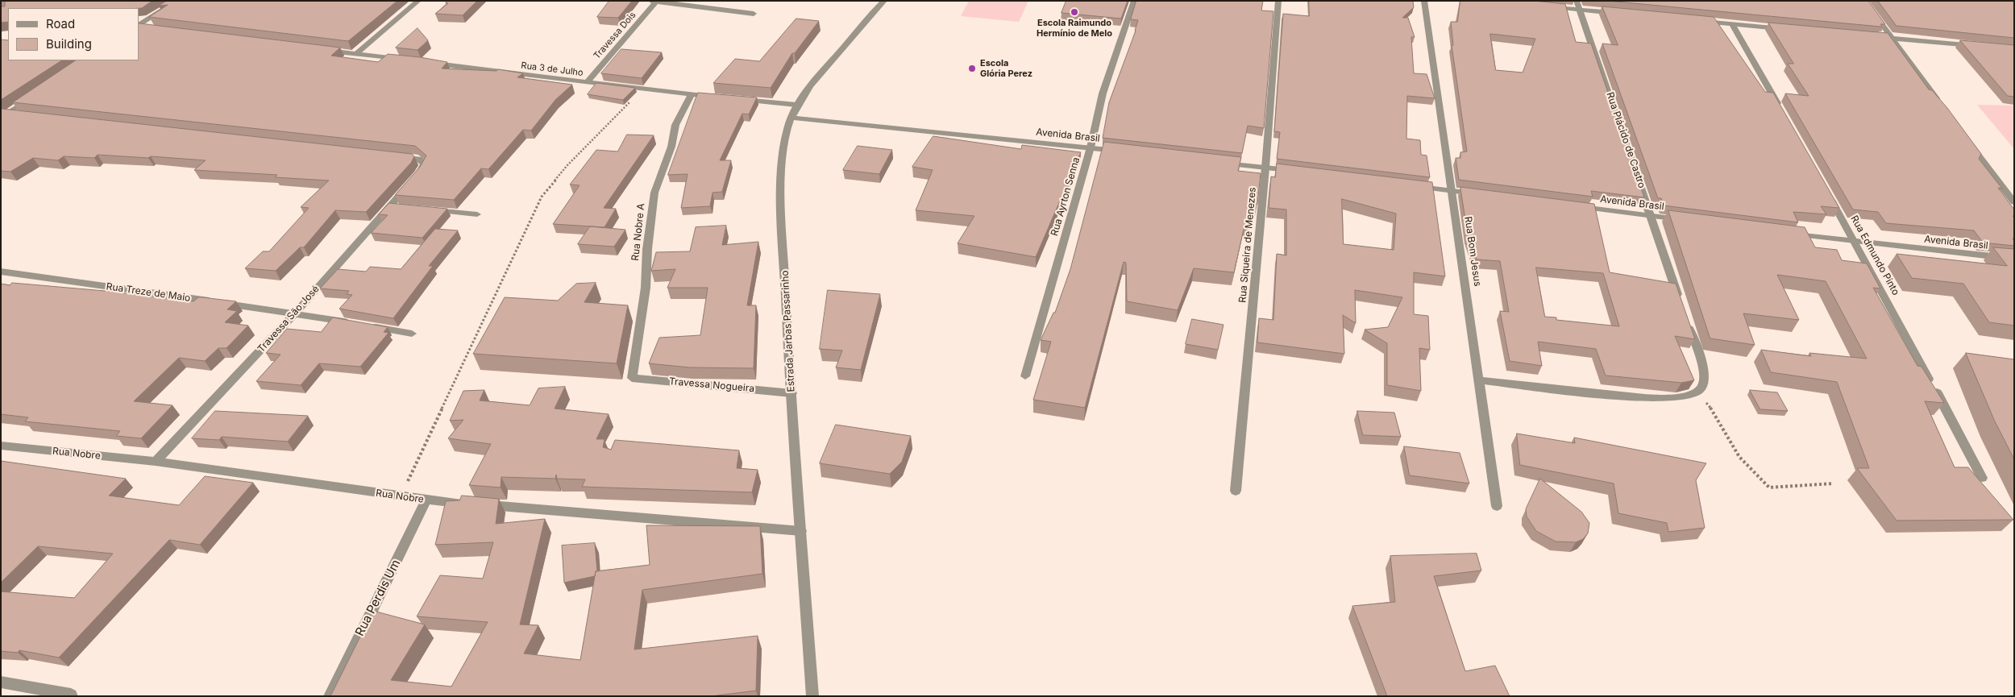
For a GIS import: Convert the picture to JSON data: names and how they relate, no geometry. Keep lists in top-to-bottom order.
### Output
{
  "streets": {
    "street": [
      "Travessa Dois",
      "Rua 3 de Julho",
      "Avenida Brasil",
      "Rua Plácido de Castro",
      "Rua Ayrton Senna",
      "Rua Nobre A",
      "Rua Siqueira de Menezes",
      "Rua Bom Jesus",
      "Rua Edmundo Pinto",
      "Rua Treze de Maio",
      "Travessa São José",
      "Estrada Jarbas Passarinho",
      "Travessa Nogueira",
      "Rua Nobre",
      "Rua Perdis Um"
    ]
  },
  "crossings": [
    ["Travessa Dois", "Rua 3 de Julho"],
    ["Rua 3 de Julho", "Rua Nobre A"],
    ["Avenida Brasil", "Rua Plácido de Castro"],
    ["Avenida Brasil", "Rua Ayrton Senna"],
    ["Avenida Brasil", "Rua Edmundo Pinto"],
    ["Avenida Brasil", "Estrada Jarbas Passarinho"],
    ["Rua Nobre A", "Travessa Nogueira"],
    ["Rua Treze de Maio", "Travessa São José"],
    ["Travessa São José", "Rua Nobre"],
    ["Estrada Jarbas Passarinho", "Travessa Nogueira"],
    ["Estrada Jarbas Passarinho", "Rua Nobre"],
    ["Rua Nobre", "Rua Perdis Um"]
  ],
  "places": ["Escola Raimundo Hermínio de Melo", "Escola Glória Perez"],
  "legend": ["Road", "Building"]
}
